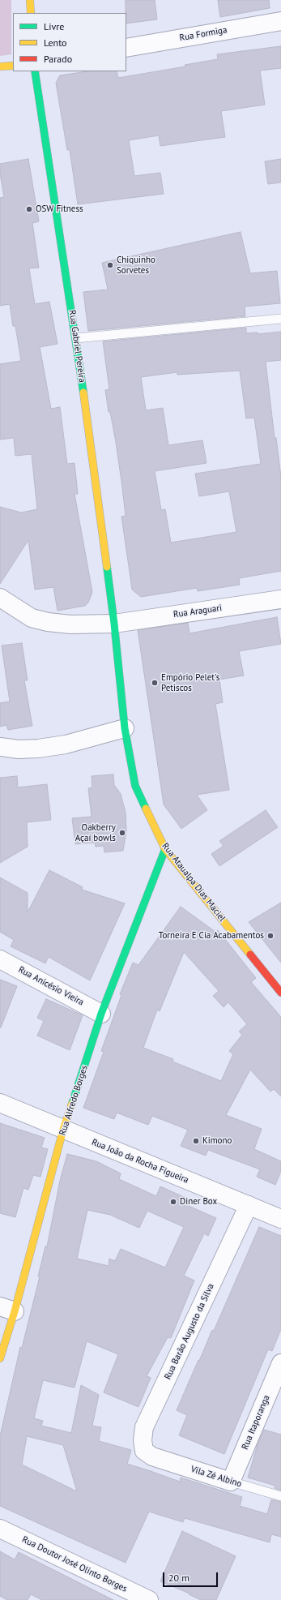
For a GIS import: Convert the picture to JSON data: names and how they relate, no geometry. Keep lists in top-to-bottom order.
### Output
{
  "streets": {
    "street": [
      "Rua Formiga",
      "Rua Gabriel Pereira",
      "Rua Araguari",
      "Rua Ataualpa Dias Maciel",
      "Rua Anicésio Vieira",
      "Rua Alfredo Borges",
      "Rua João da Rocha Figueira",
      "Rua Barão Augusto da Silva",
      "Rua Itaporanga",
      "Vila Zé Albino",
      "Rua Doutor José Olinto Borges"
    ]
  },
  "crossings": [
    ["Rua Gabriel Pereira", "Rua Araguari"],
    ["Rua Gabriel Pereira", "Rua Ataualpa Dias Maciel"],
    ["Rua Araguari", "Rua Ataualpa Dias Maciel"],
    ["Rua Ataualpa Dias Maciel", "Rua Alfredo Borges"],
    ["Rua Anicésio Vieira", "Rua Alfredo Borges"],
    ["Rua Alfredo Borges", "Rua João da Rocha Figueira"],
    ["Rua João da Rocha Figueira", "Rua Barão Augusto da Silva"],
    ["Rua Barão Augusto da Silva", "Vila Zé Albino"],
    ["Rua Itaporanga", "Vila Zé Albino"]
  ],
  "places": [
    "OSW Fitness",
    "Chiquinho Sorvetes",
    "Empório Pelet's Petiscos",
    "Oakberry Açaí bowls",
    "Torneira E Cia Acabamentos",
    "Kimono",
    "Diner Box"
  ],
  "legend": ["Livre", "Lento", "Parado"],
  "scale_bar": "20 m"
}
